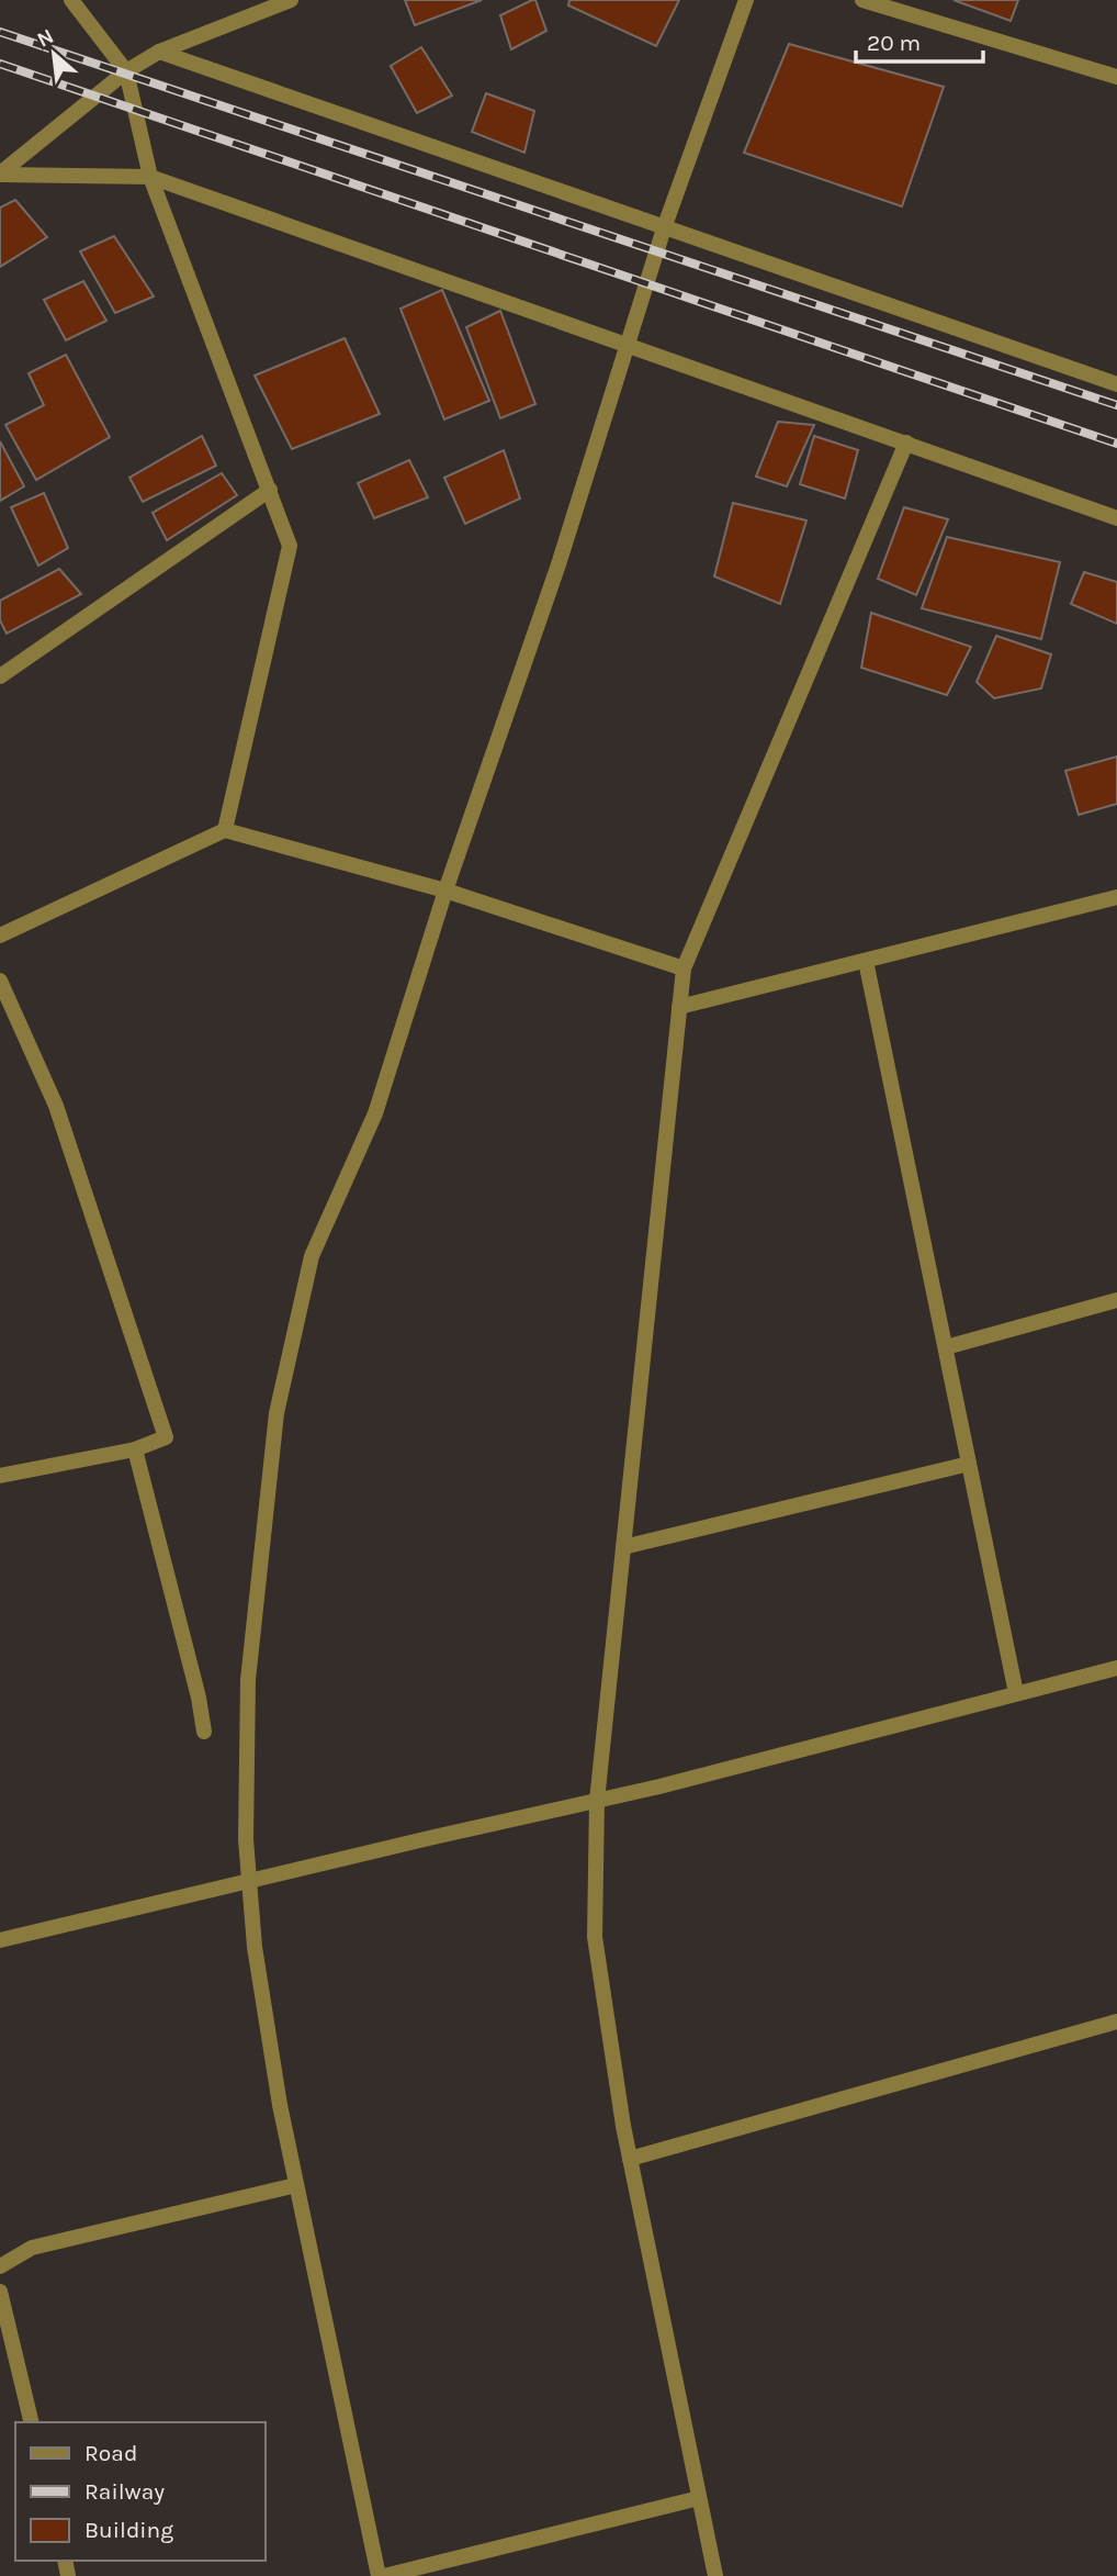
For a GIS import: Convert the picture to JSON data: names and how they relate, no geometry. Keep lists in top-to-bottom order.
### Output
{
  "legend": ["Road", "Railway", "Building"],
  "scale_bar": "20 m",
  "north": "top left"
}
